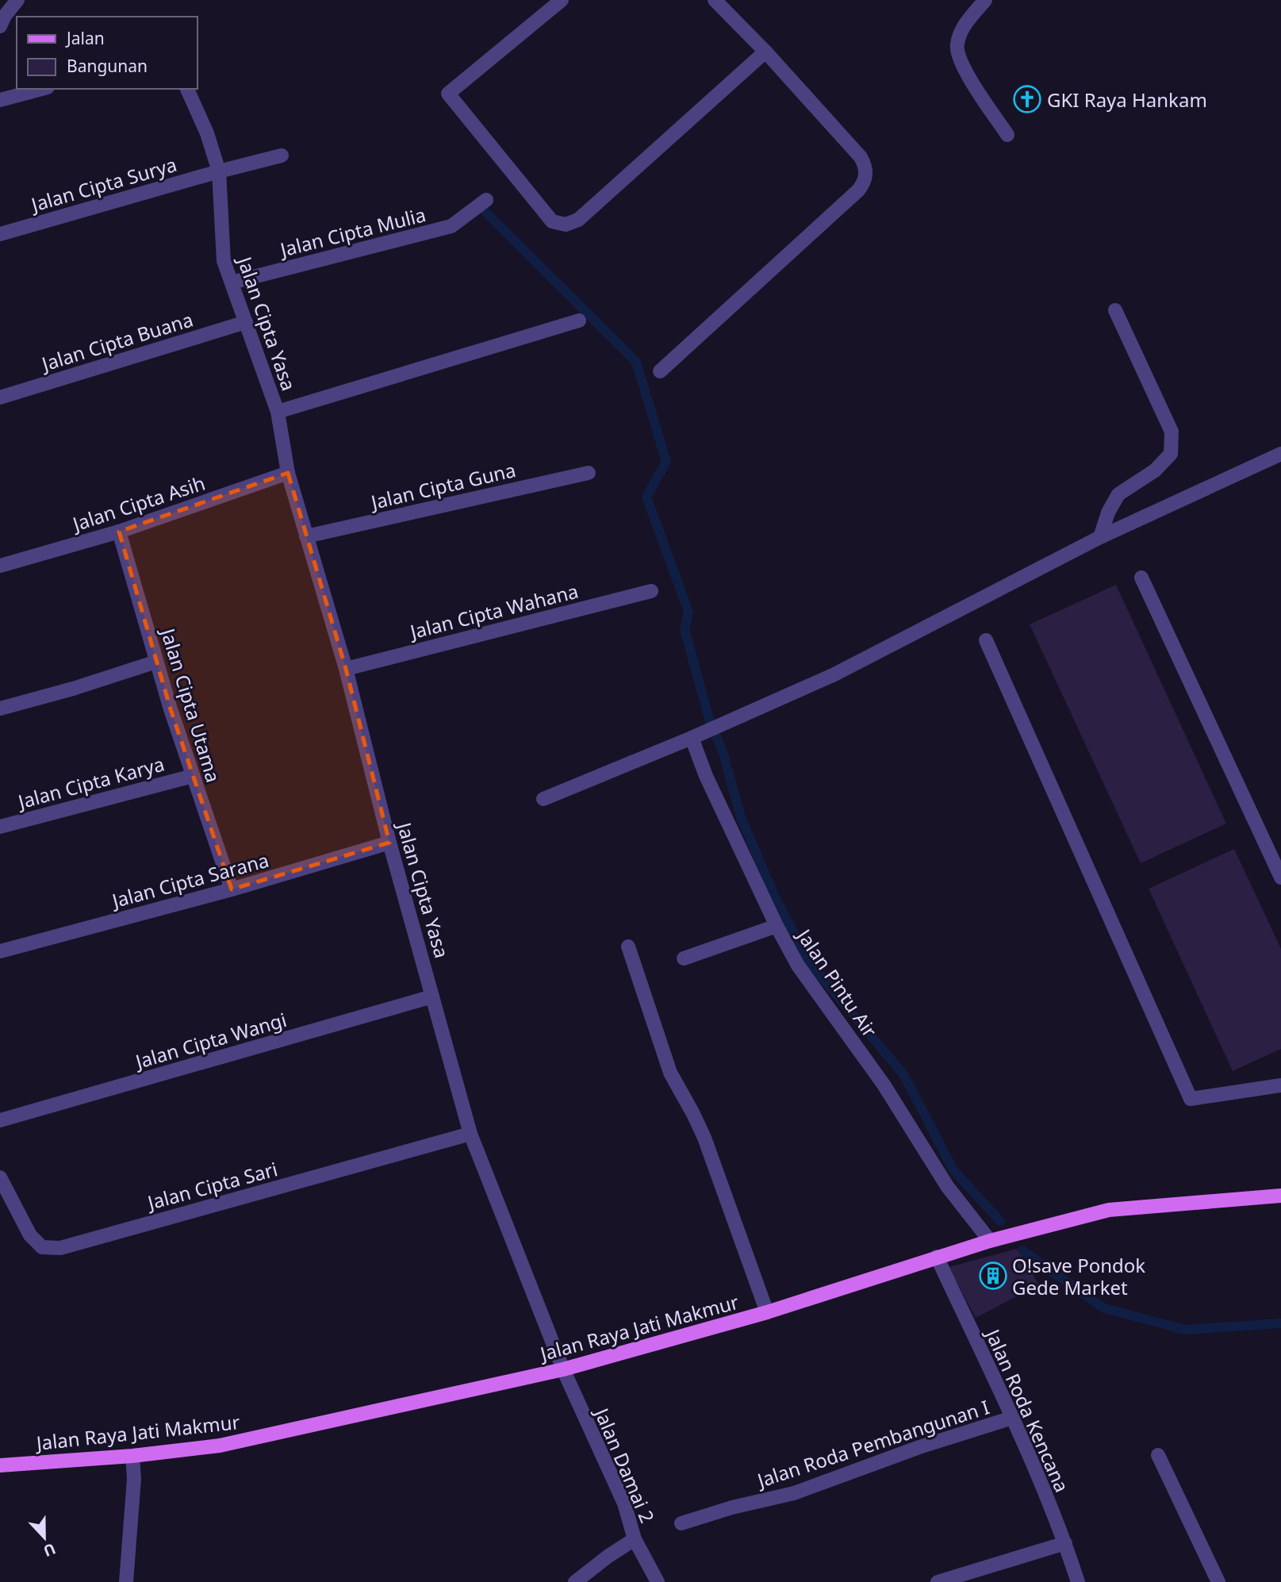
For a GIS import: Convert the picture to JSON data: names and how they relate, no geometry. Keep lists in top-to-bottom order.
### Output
{
  "streets": {
    "main road": ["Jalan Raya Jati Makmur"],
    "street": [
      "Jalan Cipta Surya",
      "Jalan Cipta Mulia",
      "Jalan Cipta Yasa",
      "Jalan Cipta Buana",
      "Jalan Cipta Guna",
      "Jalan Cipta Asih",
      "Jalan Cipta Wahana",
      "Jalan Cipta Utama",
      "Jalan Cipta Karya",
      "Jalan Cipta Sarana",
      "Jalan Pintu Air",
      "Jalan Cipta Wangi",
      "Jalan Cipta Sari",
      "Jalan Roda Kencana",
      "Jalan Roda Pembangunan I",
      "Jalan Damai 2"
    ]
  },
  "crossings": [
    ["Jalan Cipta Surya", "Jalan Cipta Yasa"],
    ["Jalan Cipta Mulia", "Jalan Cipta Yasa"],
    ["Jalan Cipta Yasa", "Jalan Cipta Buana"],
    ["Jalan Cipta Yasa", "Jalan Cipta Guna"],
    ["Jalan Cipta Yasa", "Jalan Cipta Asih"],
    ["Jalan Cipta Yasa", "Jalan Cipta Wahana"],
    ["Jalan Cipta Yasa", "Jalan Cipta Sarana"],
    ["Jalan Cipta Yasa", "Jalan Cipta Wangi"],
    ["Jalan Cipta Yasa", "Jalan Cipta Sari"],
    ["Jalan Cipta Yasa", "Jalan Raya Jati Makmur"],
    ["Jalan Cipta Yasa", "Jalan Damai 2"],
    ["Jalan Cipta Asih", "Jalan Cipta Utama"],
    ["Jalan Cipta Utama", "Jalan Cipta Karya"],
    ["Jalan Cipta Utama", "Jalan Cipta Sarana"],
    ["Jalan Pintu Air", "Jalan Raya Jati Makmur"],
    ["Jalan Raya Jati Makmur", "Jalan Roda Kencana"],
    ["Jalan Raya Jati Makmur", "Jalan Damai 2"],
    ["Jalan Roda Kencana", "Jalan Roda Pembangunan I"]
  ],
  "places": {
    "church": ["GKI Raya Hankam"],
    "building": ["O!save Pondok Gede Market"]
  },
  "legend": ["Jalan", "Bangunan"],
  "north": "bottom"
}
